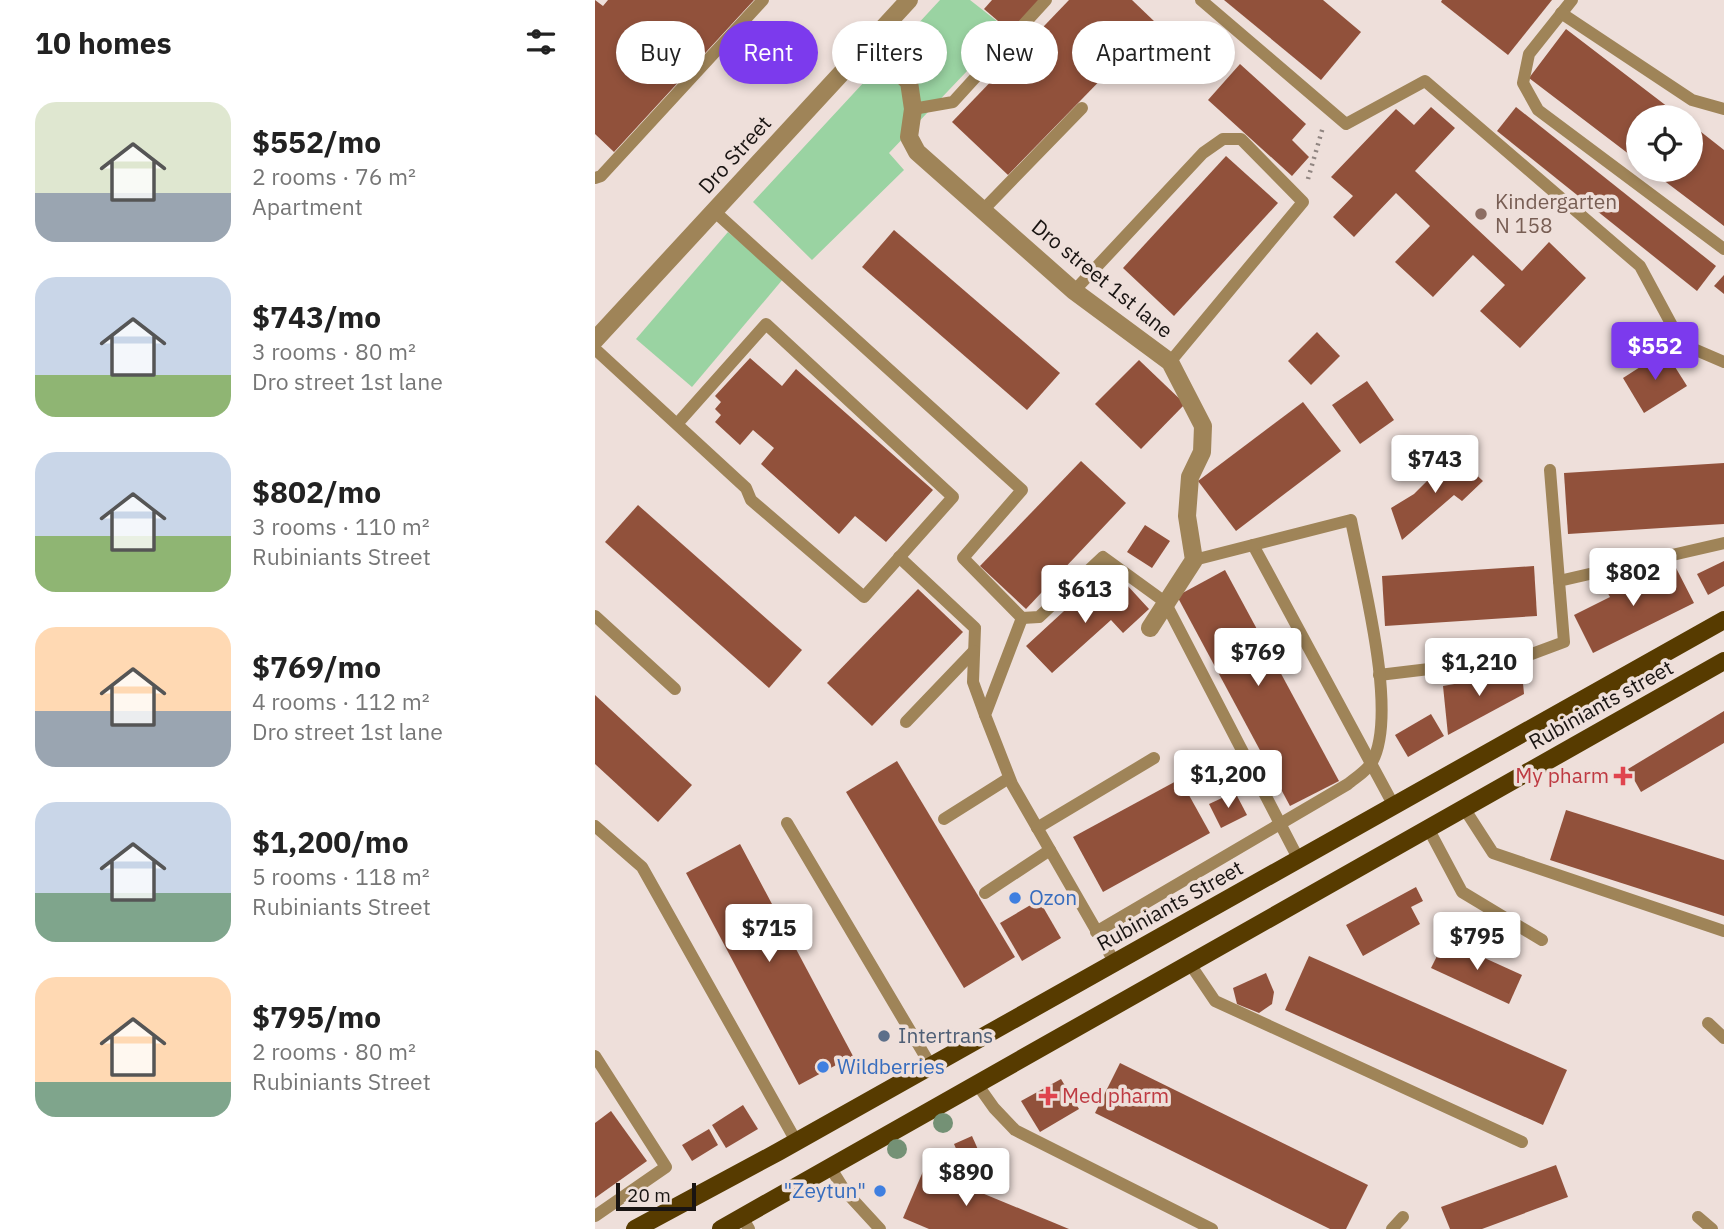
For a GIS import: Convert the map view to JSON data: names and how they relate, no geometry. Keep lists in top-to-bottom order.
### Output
{
  "streets": {
    "main road": ["Rubiniants street", "Rubiniants Street"],
    "street": ["Dro Street", "Dro street 1st lane"]
  },
  "places": {
    "other": [
      "Kindergarten N 158",
      "Ozon",
      "Intertrans",
      "Wildberries",
      "\"Zeytun\""
    ],
    "health": ["My pharm", "Med pharm"]
  },
  "scale_bar": "20 m",
  "page": {
    "heading": "10 homes",
    "chip": [
      "Buy",
      "Rent",
      "Filters",
      "New",
      "Apartment"
    ],
    "list": [
      {
        "name": "$552/mo",
        "note": "2 rooms · 76 m² · Apartment"
      },
      {
        "name": "$743/mo",
        "note": "3 rooms · 80 m² · Dro street 1st lane"
      },
      {
        "name": "$802/mo",
        "note": "3 rooms · 110 m² · Rubiniants Street"
      },
      {
        "name": "$769/mo",
        "note": "4 rooms · 112 m² · Dro street 1st lane"
      },
      {
        "name": "$1,200/mo",
        "note": "5 rooms · 118 m² · Rubiniants Street"
      },
      {
        "name": "$795/mo",
        "note": "2 rooms · 80 m² · Rubiniants Street"
      }
    ],
    "price": [
      "$552",
      "$743",
      "$802",
      "$613",
      "$769",
      "$1,210",
      "$1,200",
      "$715",
      "$795",
      "$890"
    ],
    "scale": "20 m"
  }
}
